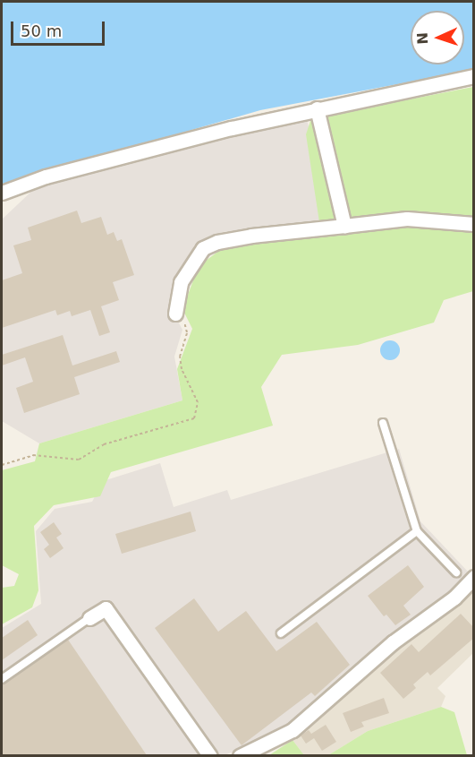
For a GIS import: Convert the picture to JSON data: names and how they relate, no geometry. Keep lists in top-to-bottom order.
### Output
{
  "scale_bar": "50 m",
  "north": "left"
}
